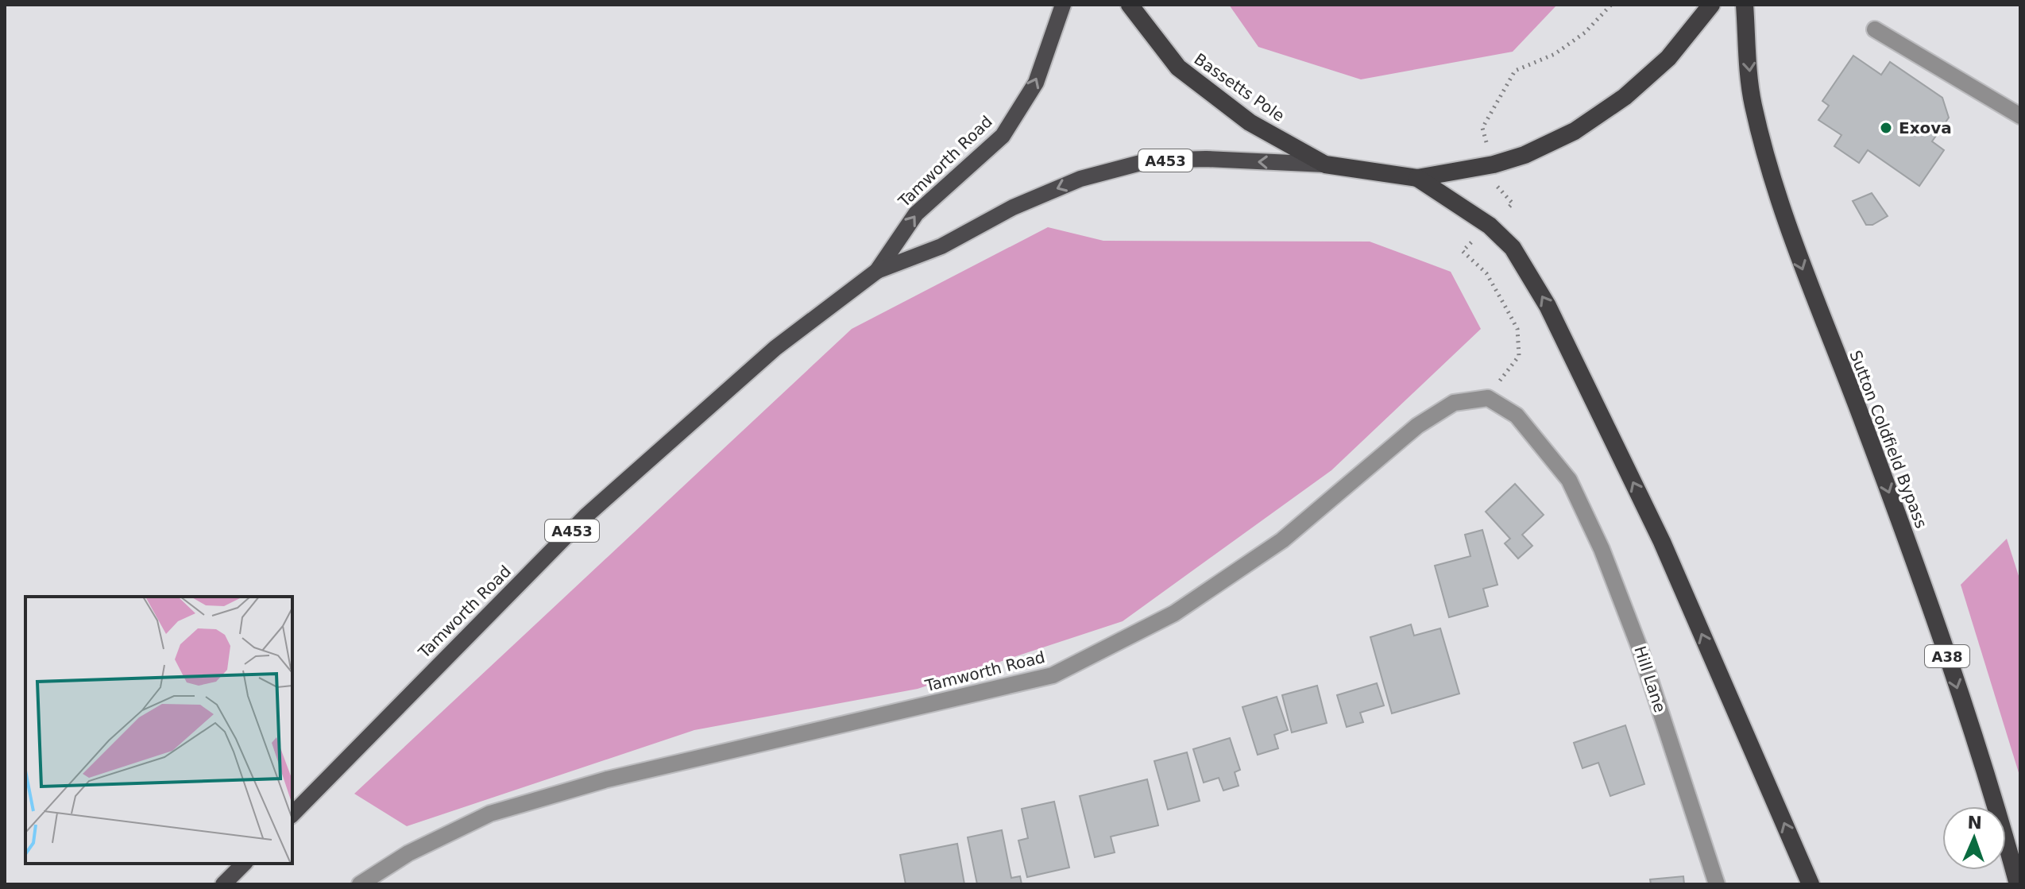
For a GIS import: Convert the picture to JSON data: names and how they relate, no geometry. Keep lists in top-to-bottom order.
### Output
{
  "streets": {
    "highway": ["Bassetts Pole", "Sutton Coldfield Bypass", "A38"],
    "main road": ["A453", "Tamworth Road"],
    "street": ["Hill Lane"]
  },
  "crossings": [
    ["Bassetts Pole", "Tamworth Road"],
    ["Tamworth Road", "Hill Lane"]
  ],
  "one_way": ["Sutton Coldfield Bypass"],
  "places": ["Exova"],
  "north": "top"
}
